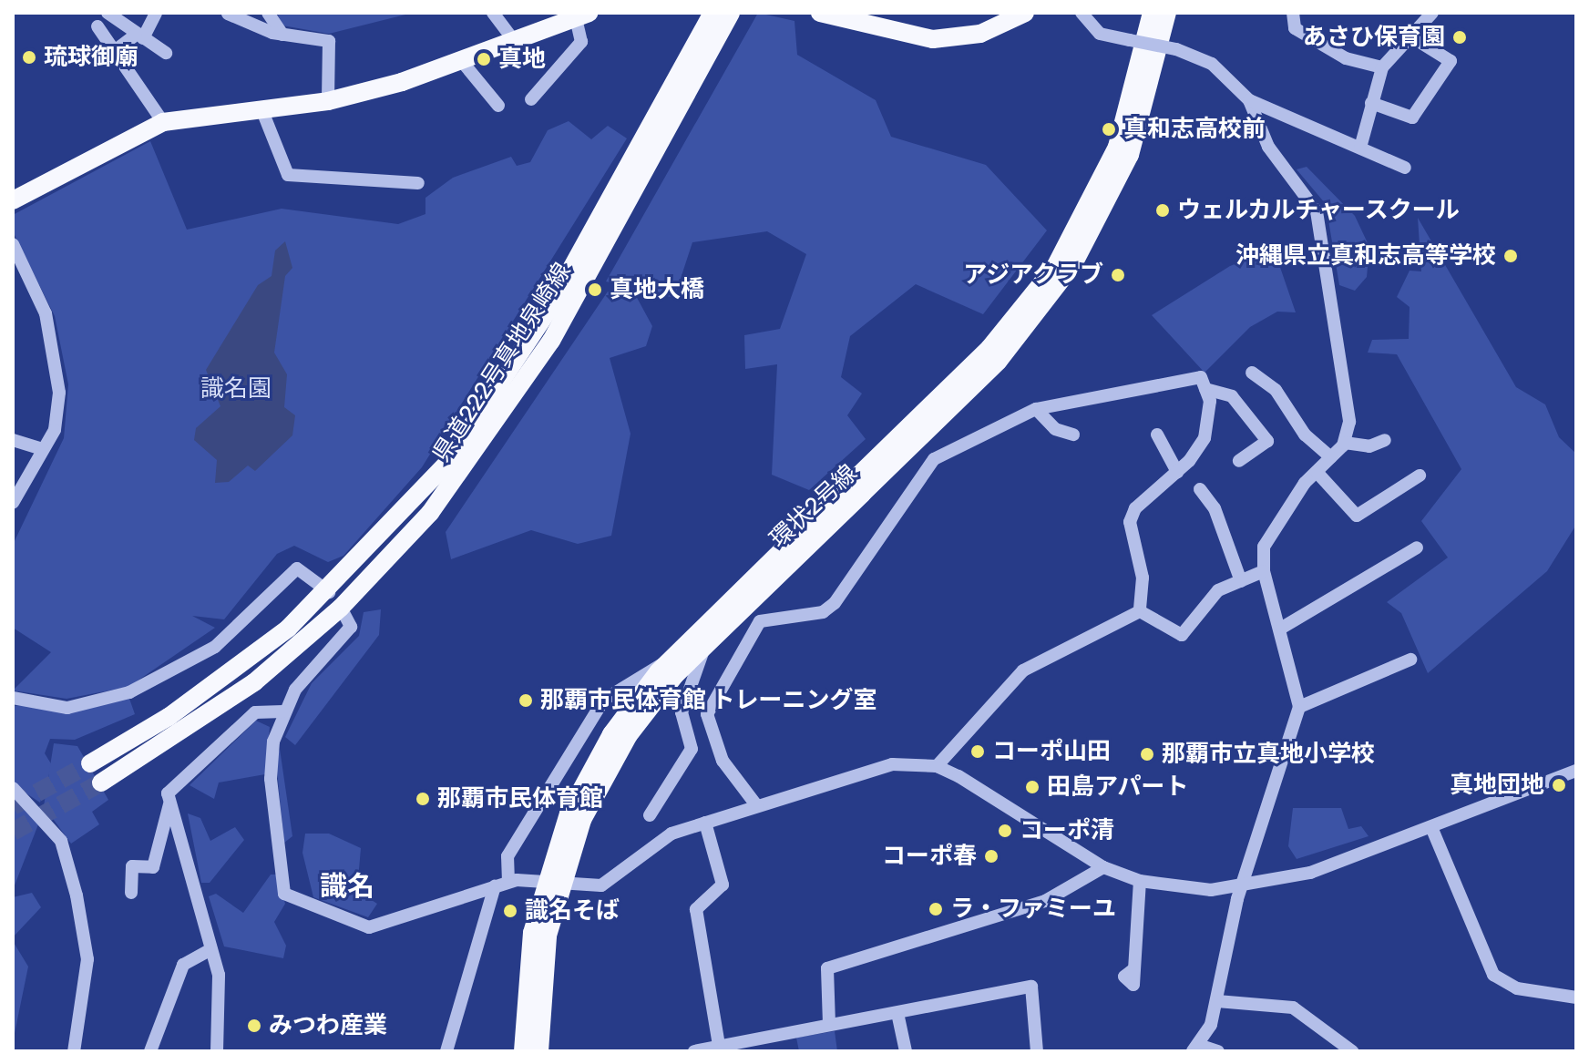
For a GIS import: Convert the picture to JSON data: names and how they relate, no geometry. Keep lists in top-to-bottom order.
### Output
{
  "streets": {
    "main road": ["県道222号真地泉崎線", "環状2号線"]
  },
  "districts": ["識名"],
  "parks": ["識名園"],
  "places": [
    "あさひ保育園",
    "琉球御廟",
    "真地",
    "真和志高校前",
    "ウェルカルチャースクール",
    "沖縄県立真和志高等学校",
    "アジアクラブ",
    "真地大橋",
    "那覇市民体育館 トレーニング室",
    "コーポ山田",
    "那覇市立真地小学校",
    "真地団地",
    "田島アパート",
    "那覇市民体育館",
    "コーポ清",
    "コーポ春",
    "ラ・ファミーユ",
    "識名そば",
    "みつわ産業"
  ]
}
